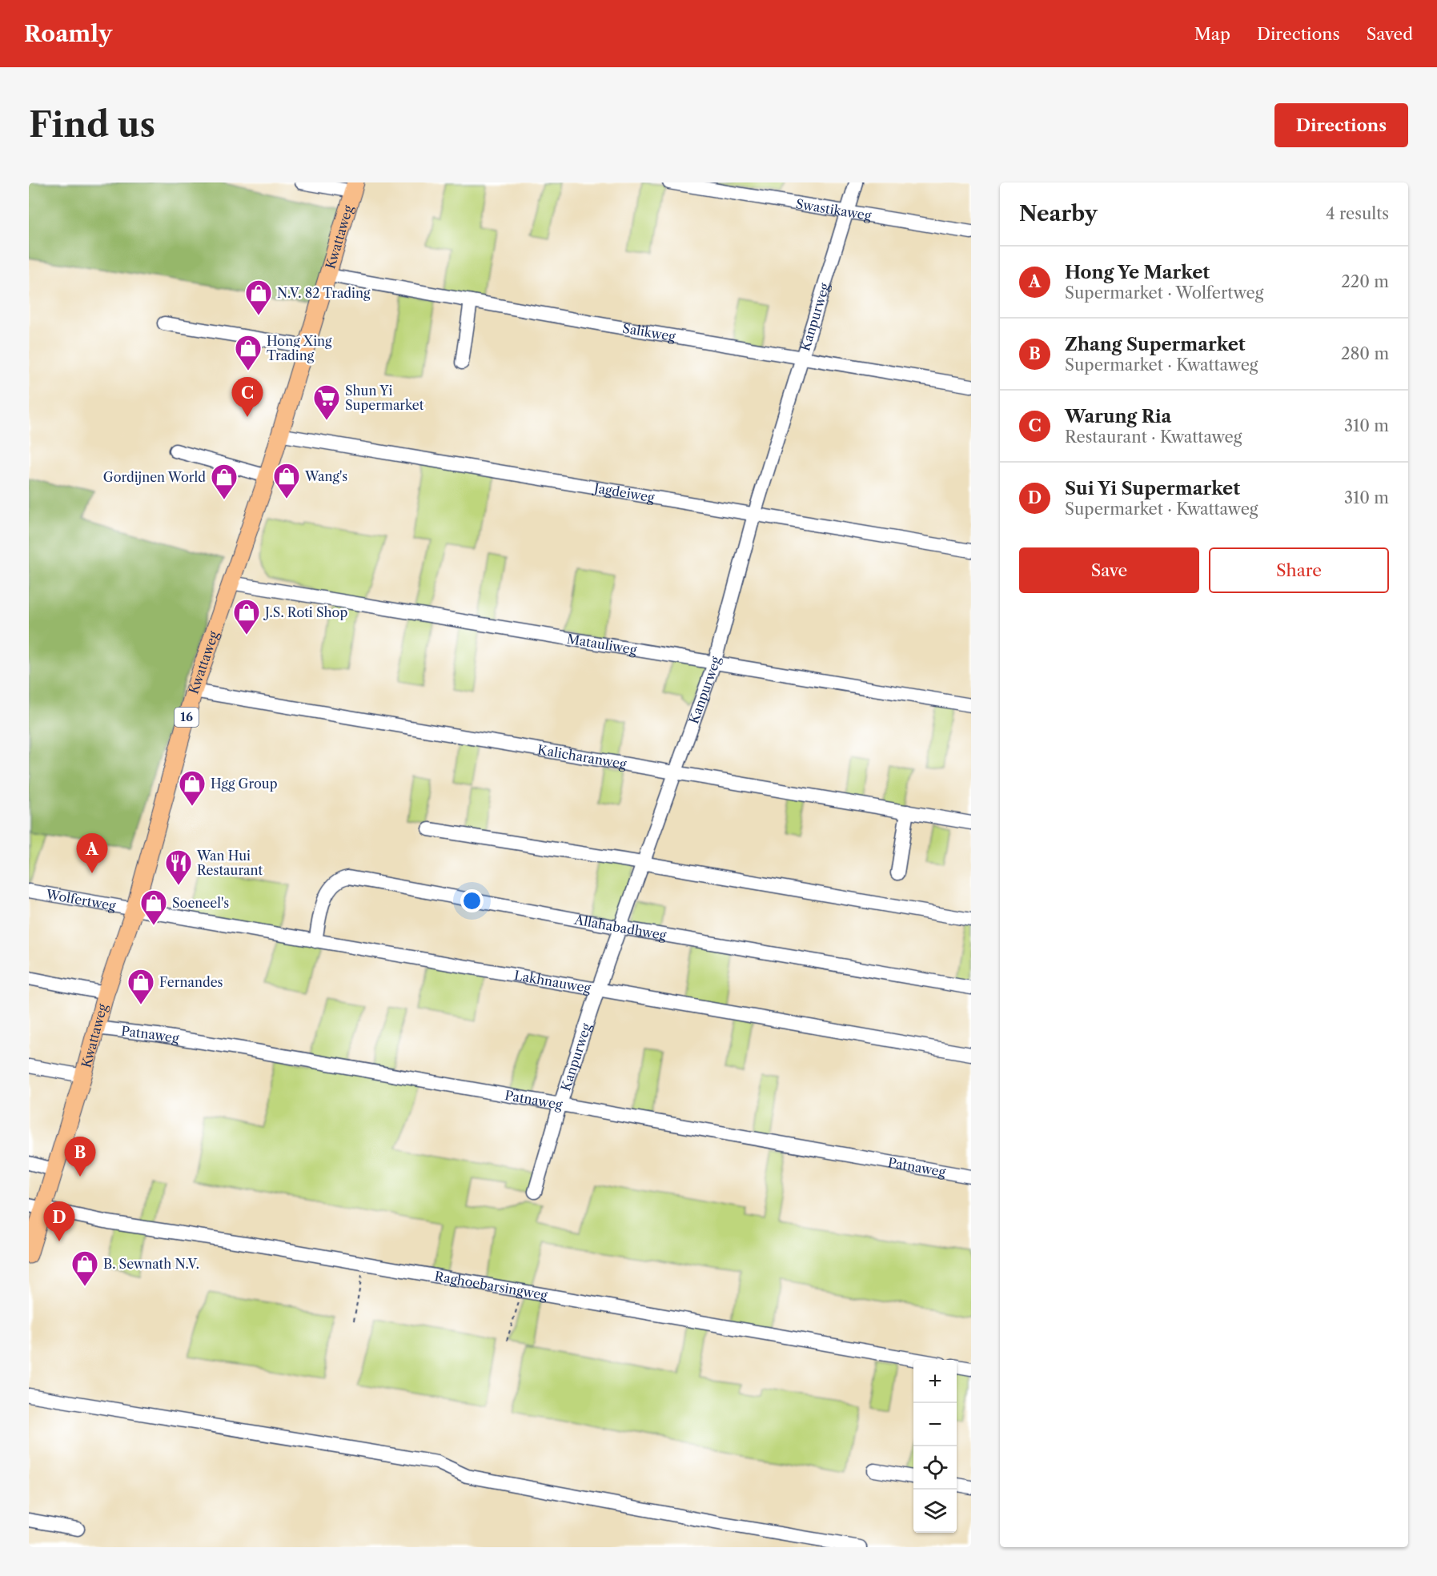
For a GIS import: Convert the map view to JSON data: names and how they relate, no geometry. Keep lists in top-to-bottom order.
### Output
{
  "streets": {
    "main road": ["Kwattaweg", "16"],
    "street": [
      "Swastikaweg",
      "Kanpurweg",
      "Salikweg",
      "Jagdeiweg",
      "Matauliweg",
      "Kalicharanweg",
      "Wolfertweg",
      "Allahabadhweg",
      "Lakhnauweg",
      "Patnaweg",
      "Raghoebarsingweg"
    ]
  },
  "crossings": [
    ["Swastikaweg", "Kanpurweg"],
    ["Kwattaweg", "Salikweg"],
    ["Kwattaweg", "Jagdeiweg"],
    ["Kwattaweg", "Matauliweg"],
    ["Kwattaweg", "Kalicharanweg"],
    ["Kwattaweg", "Wolfertweg"],
    ["Kwattaweg", "Lakhnauweg"],
    ["Kwattaweg", "Patnaweg"],
    ["Kwattaweg", "Raghoebarsingweg"],
    ["Kanpurweg", "Salikweg"],
    ["Kanpurweg", "Jagdeiweg"],
    ["Kanpurweg", "Matauliweg"],
    ["Kanpurweg", "Kalicharanweg"],
    ["Kanpurweg", "Allahabadhweg"],
    ["Kanpurweg", "Lakhnauweg"],
    ["Kanpurweg", "Patnaweg"],
    ["Wolfertweg", "Lakhnauweg"],
    ["Allahabadhweg", "Lakhnauweg"]
  ],
  "places": {
    "shop": [
      "N.V. 82 Trading",
      "Hong Xing Trading",
      "Wang's",
      "Gordijnen World",
      "J.S. Roti Shop",
      "Hgg Group",
      "Soeneel's",
      "Fernandes",
      "B. Sewnath N.V."
    ],
    "supermarket": ["Shun Yi Supermarket"],
    "restaurant": ["Wan Hui Restaurant"]
  },
  "page": {
    "header": "Roamly",
    "nav": ["Map", "Directions", "Saved"],
    "buttons": [
      "Directions",
      ["Save", "Share"]
    ],
    "title": "Find us",
    "heading": ["Nearby", "4 results"],
    "list": [
      {
        "mark": "A",
        "name": "Hong Ye Market",
        "note": "Supermarket · Wolfertweg",
        "value": "220 m"
      },
      {
        "mark": "B",
        "name": "Zhang Supermarket",
        "note": "Supermarket · Kwattaweg",
        "value": "280 m"
      },
      {
        "mark": "C",
        "name": "Warung Ria",
        "note": "Restaurant · Kwattaweg",
        "value": "310 m"
      },
      {
        "mark": "D",
        "name": "Sui Yi Supermarket",
        "note": "Supermarket · Kwattaweg",
        "value": "310 m"
      }
    ],
    "pins": [
      "C",
      "A",
      "B",
      "D"
    ],
    "map_buttons": ["+", "−"]
  }
}
